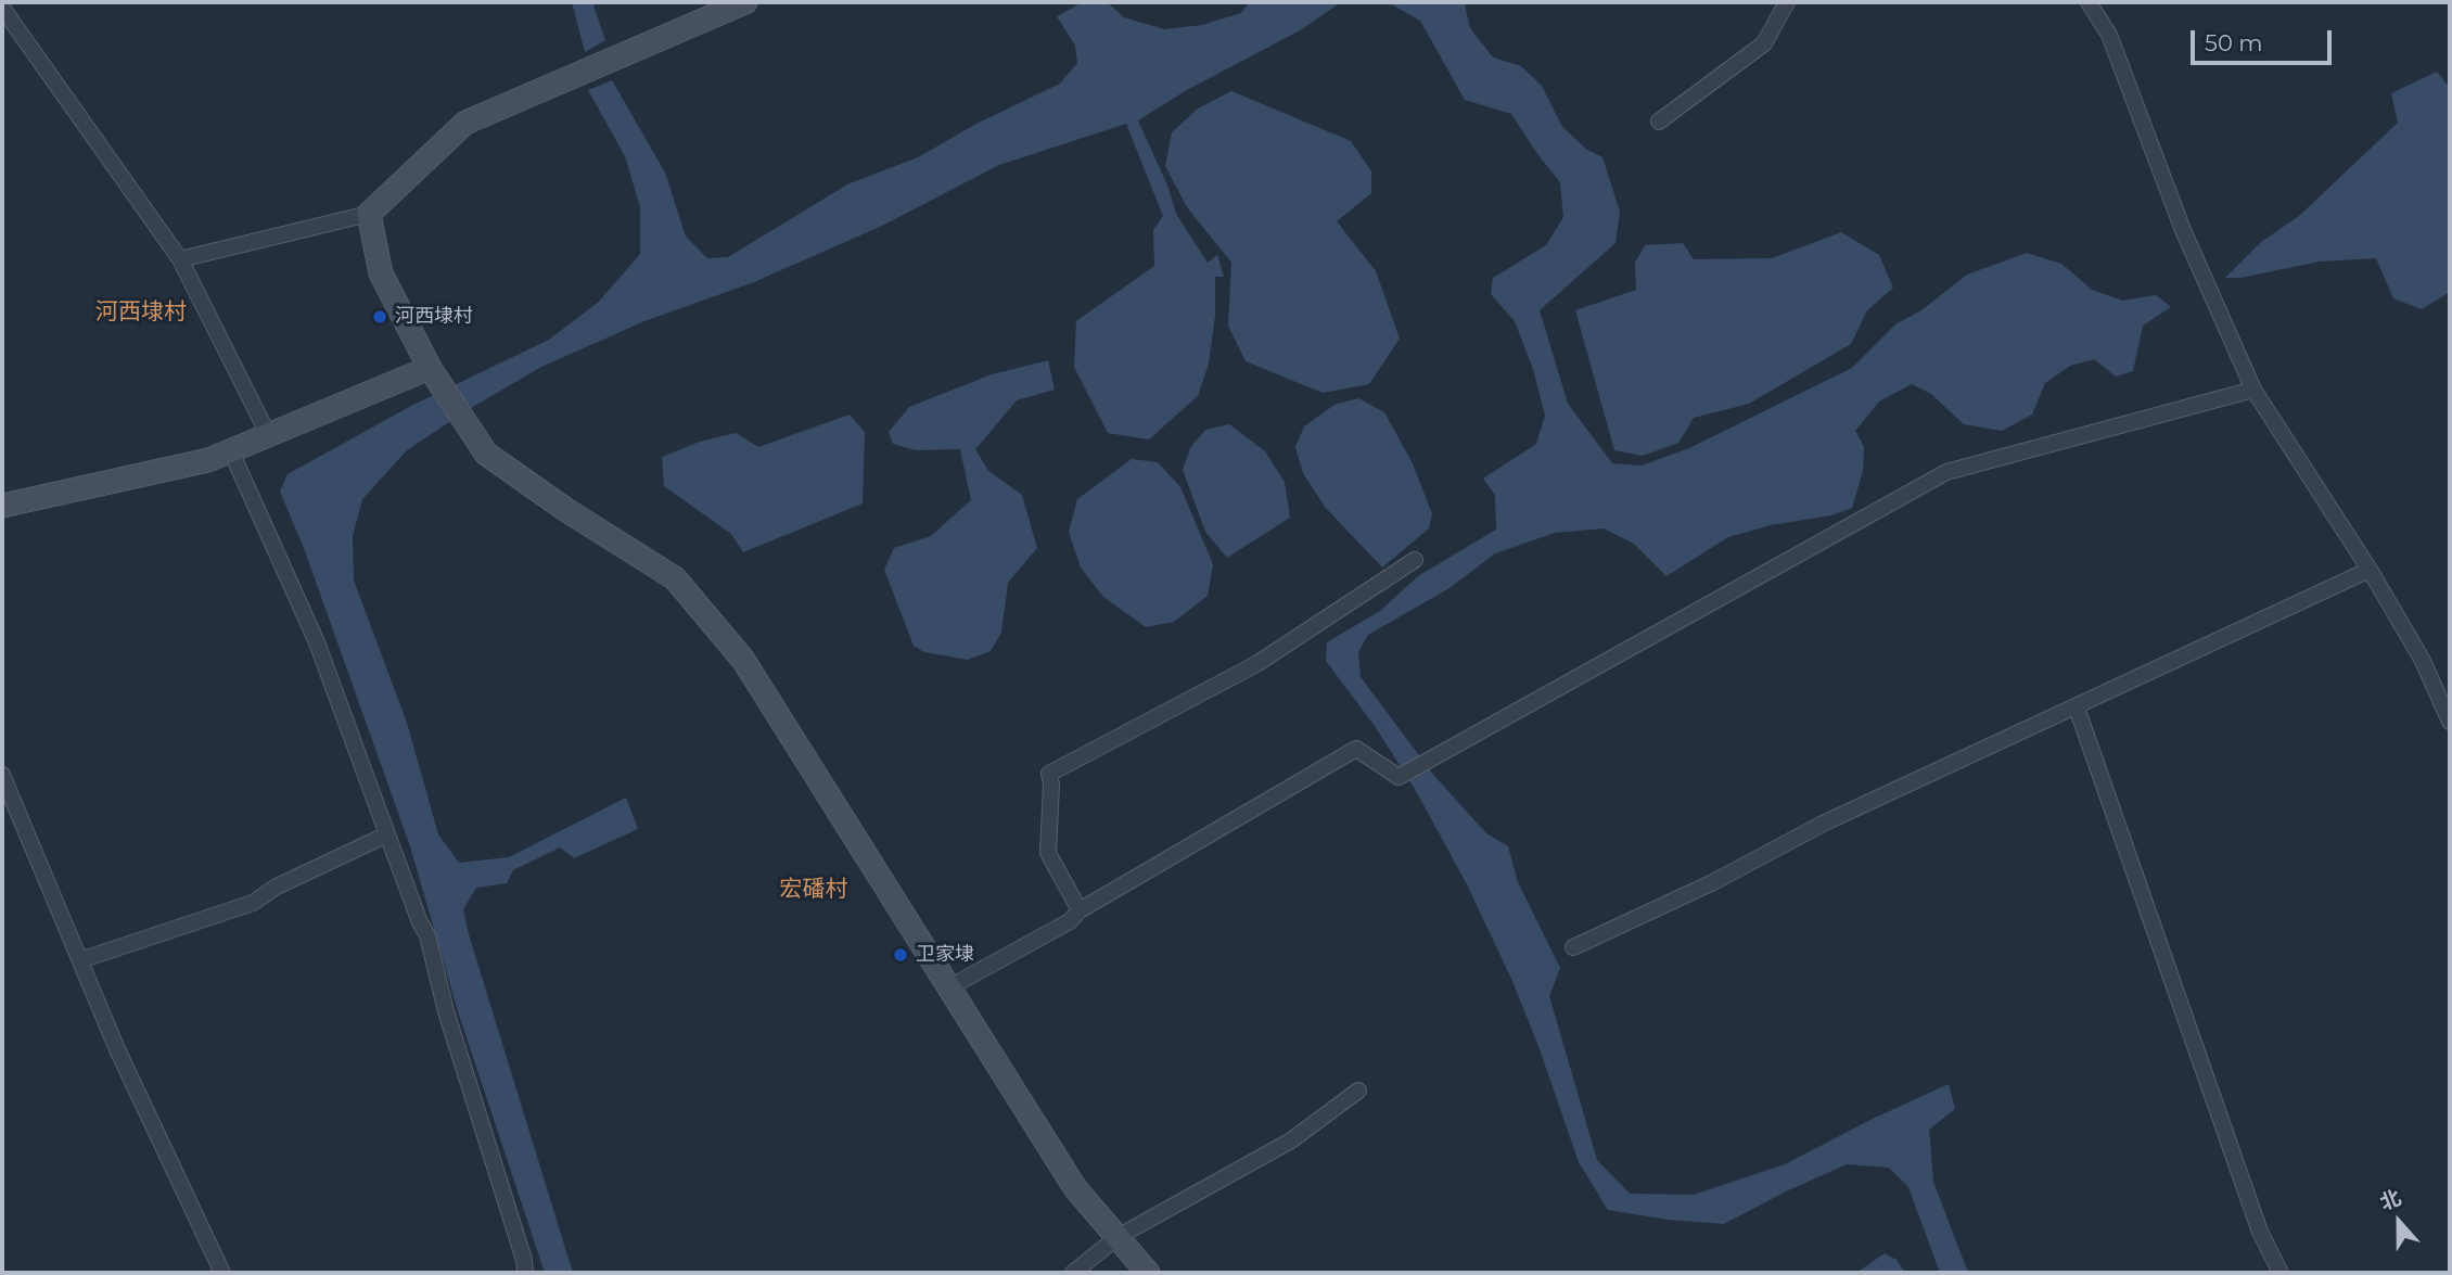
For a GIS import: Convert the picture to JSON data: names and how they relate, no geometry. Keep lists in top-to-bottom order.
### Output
{
  "districts": ["河西埭村", "宏磻村"],
  "places": ["河西埭村", "卫家埭"],
  "scale_bar": "50 m",
  "north": "top"
}
